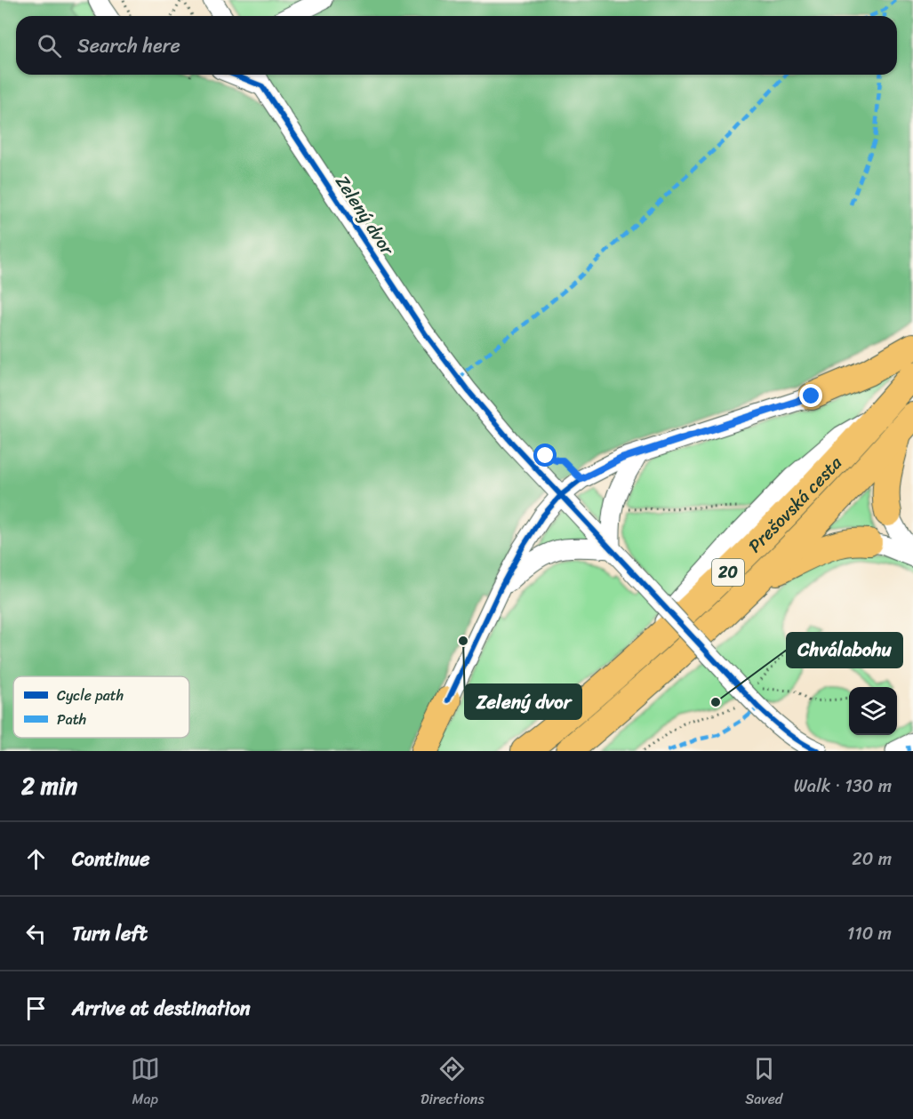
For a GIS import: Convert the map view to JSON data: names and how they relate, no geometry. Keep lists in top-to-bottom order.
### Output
{
  "streets": {
    "highway": ["Prešovská cesta", "20"],
    "street": ["Zelený dvor"]
  },
  "places": ["Zelený dvor", "Chválabohu"],
  "legend": ["Cycle path", "Path"],
  "page": {
    "search": "Search here",
    "heading": ["2 min", "Walk · 130 m"],
    "list": [
      ["Continue", "20 m"],
      ["Turn left", "110 m"],
      "Arrive at destination"
    ],
    "nav": ["Map", "Directions", "Saved"]
  }
}
